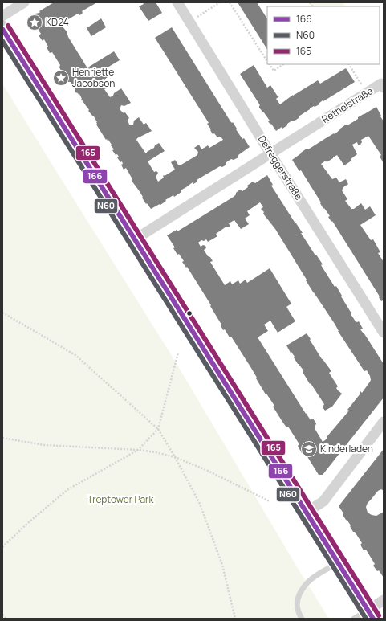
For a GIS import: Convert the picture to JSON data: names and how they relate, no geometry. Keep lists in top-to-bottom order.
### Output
{
  "streets": {
    "street": ["Rethelstraße", "Defreggerstraße"]
  },
  "crossings": [
    ["Rethelstraße", "Defreggerstraße"]
  ],
  "parks": ["Treptower Park"],
  "places": {
    "place": ["KD24", "Henriette Jacobson"],
    "school or university": ["Kinderladen"]
  },
  "lines": ["transit line 165", "transit line 166", "transit line N60"],
  "legend": ["166", "N60", "165"]
}
